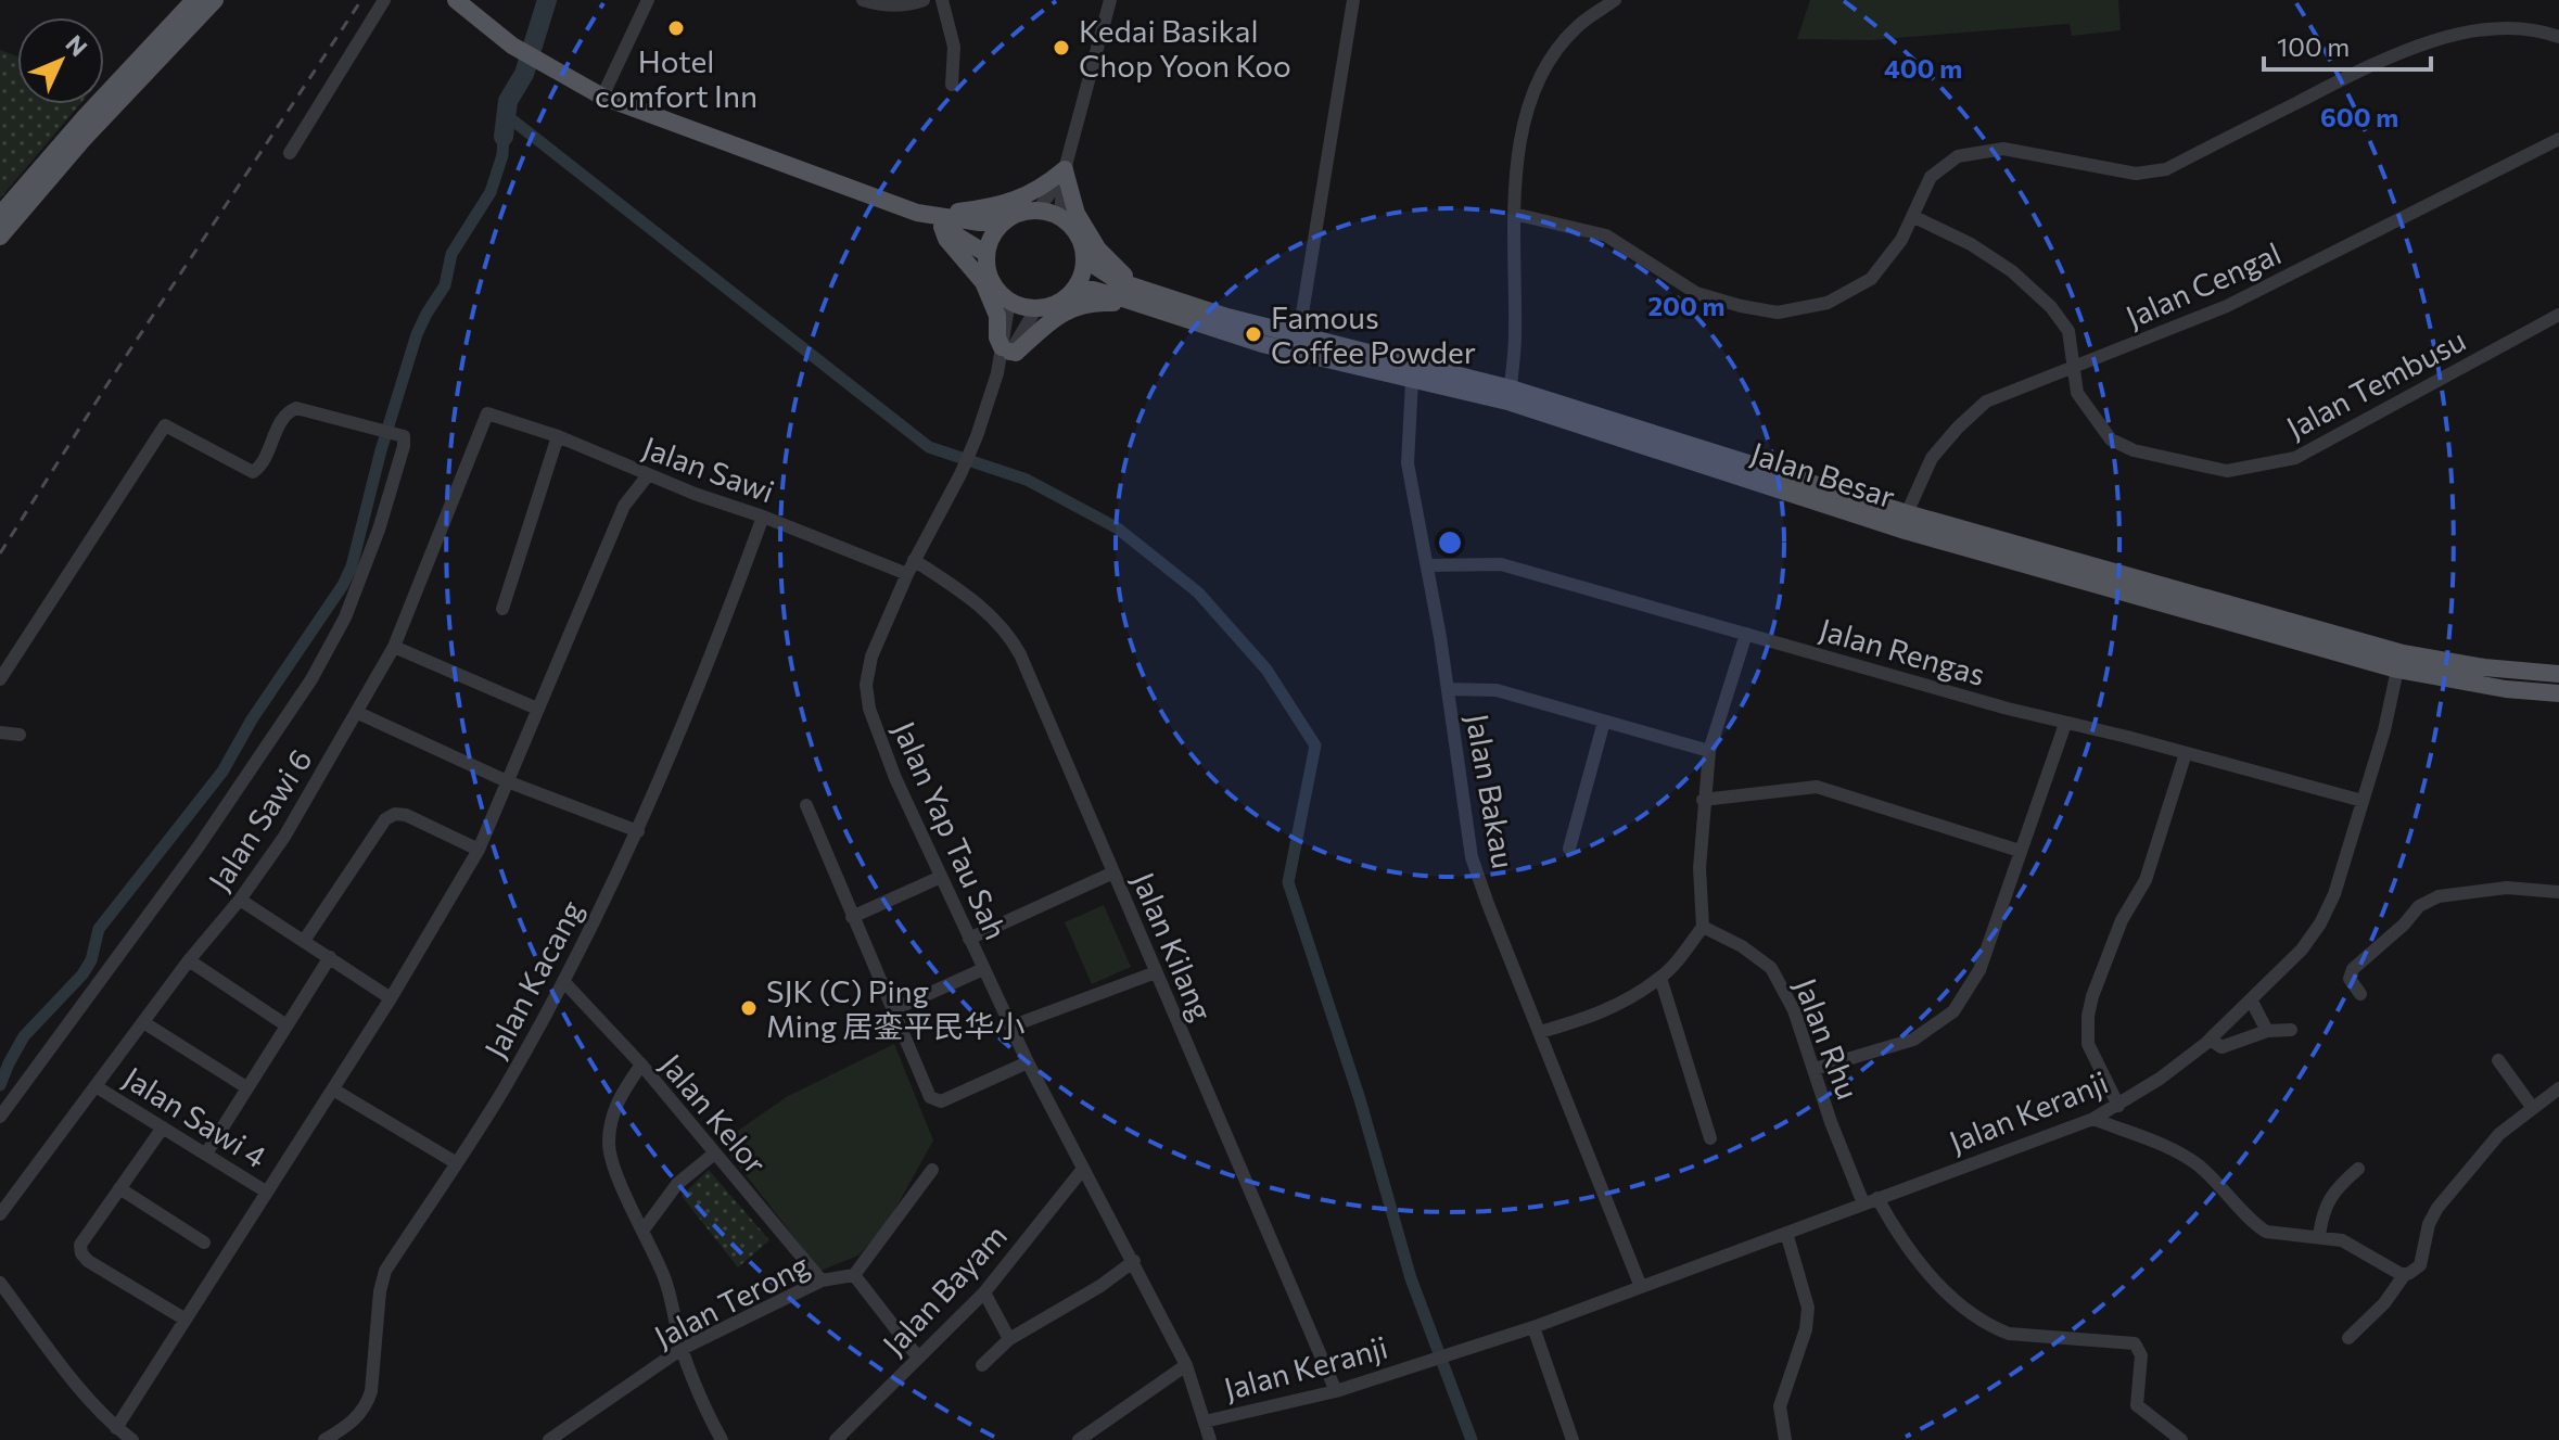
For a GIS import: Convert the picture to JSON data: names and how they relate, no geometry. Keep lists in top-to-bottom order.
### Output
{
  "streets": {
    "main road": ["Jalan Besar"],
    "street": [
      "Jalan Cengal",
      "Jalan Tembusu",
      "Jalan Sawi",
      "Jalan Rengas",
      "Jalan Bakau",
      "Jalan Sawi 6",
      "Jalan Yap Tau Sah",
      "Jalan Kilang",
      "Jalan Kacang",
      "Jalan Rhu",
      "Jalan Keranji",
      "Jalan Kelor",
      "Jalan Sawi 4",
      "Jalan Bayam",
      "Jalan Terong"
    ]
  },
  "crossings": [
    ["Jalan Cengal", "Jalan Tembusu"],
    ["Jalan Cengal", "Jalan Besar"],
    ["Jalan Sawi", "Jalan Sawi 6"],
    ["Jalan Sawi", "Jalan Yap Tau Sah"],
    ["Jalan Sawi", "Jalan Kacang"],
    ["Jalan Besar", "Jalan Bakau"],
    ["Jalan Besar", "Jalan Yap Tau Sah"],
    ["Jalan Besar", "Jalan Keranji"],
    ["Jalan Rengas", "Jalan Bakau"],
    ["Jalan Rengas", "Jalan Keranji"],
    ["Jalan Bakau", "Jalan Keranji"],
    ["Jalan Sawi 6", "Jalan Sawi 4"],
    ["Jalan Yap Tau Sah", "Jalan Kilang"],
    ["Jalan Yap Tau Sah", "Jalan Keranji"],
    ["Jalan Yap Tau Sah", "Jalan Bayam"],
    ["Jalan Kilang", "Jalan Keranji"],
    ["Jalan Kacang", "Jalan Kelor"],
    ["Jalan Rhu", "Jalan Keranji"],
    ["Jalan Kelor", "Jalan Terong"],
    ["Jalan Bayam", "Jalan Terong"]
  ],
  "places": [
    "Hotel comfort Inn",
    "Kedai Basikal Chop Yoon Koo",
    "Famous Coffee Powder",
    "SJK (C) Ping Ming 居銮平民华小"
  ],
  "scale_bar": "100 m",
  "north": "top right",
  "rings": ["400 m", "600 m", "200 m"]
}
